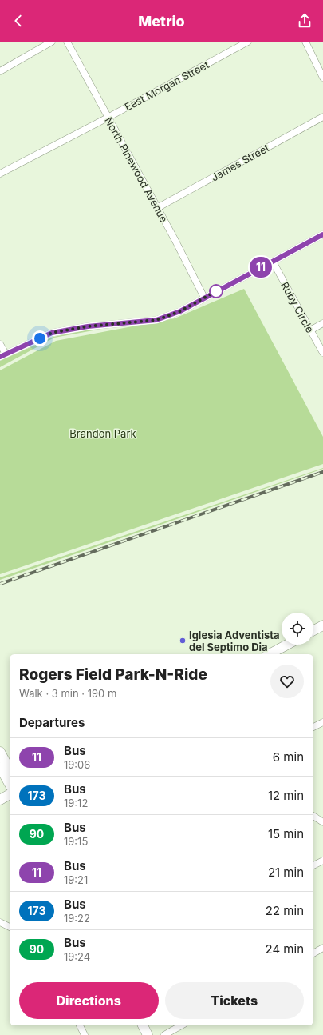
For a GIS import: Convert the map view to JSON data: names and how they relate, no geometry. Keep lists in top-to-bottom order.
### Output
{
  "streets": {
    "street": [
      "East Morgan Street",
      "James Street",
      "North Pinewood Avenue",
      "Ruby Circle"
    ]
  },
  "crossings": [
    ["East Morgan Street", "North Pinewood Avenue"],
    ["James Street", "North Pinewood Avenue"]
  ],
  "parks": ["Brandon Park"],
  "places": ["Iglesia Adventista del Septimo Dia"],
  "lines": ["bus line 11"],
  "page": {
    "header": "Metrio",
    "on_map": "11",
    "heading": [
      ["Rogers Field Park-N-Ride", "Walk · 3 min · 190 m"],
      "Departures"
    ],
    "list": [
      {
        "mark": "11",
        "name": "Bus",
        "note": "19:06",
        "value": "6 min"
      },
      {
        "mark": "173",
        "name": "Bus",
        "note": "19:12",
        "value": "12 min"
      },
      {
        "mark": "90",
        "name": "Bus",
        "note": "19:15",
        "value": "15 min"
      },
      {
        "mark": "11",
        "name": "Bus",
        "note": "19:21",
        "value": "21 min"
      },
      {
        "mark": "173",
        "name": "Bus",
        "note": "19:22",
        "value": "22 min"
      },
      {
        "mark": "90",
        "name": "Bus",
        "note": "19:24",
        "value": "24 min"
      }
    ],
    "buttons": ["Directions", "Tickets"]
  }
}
